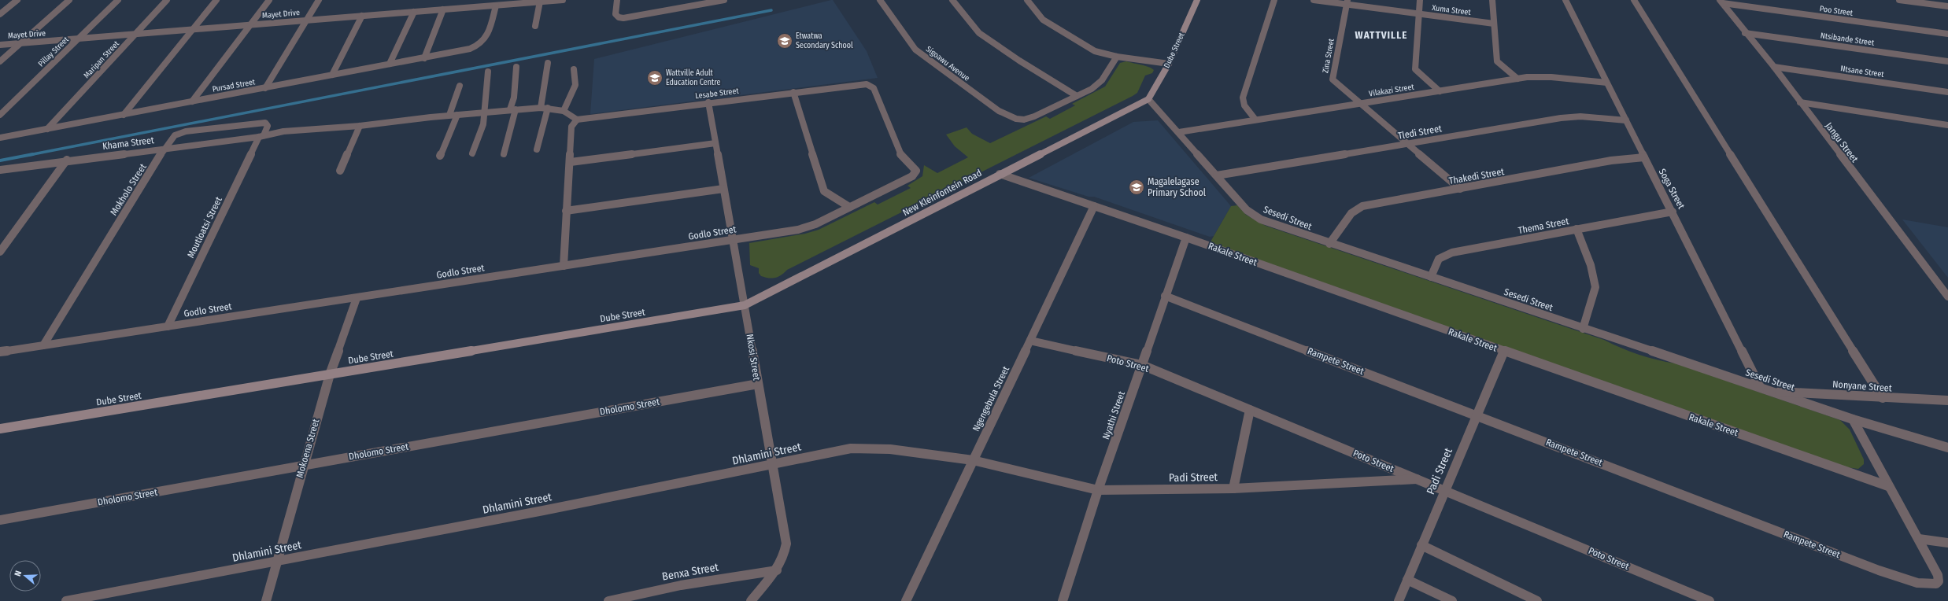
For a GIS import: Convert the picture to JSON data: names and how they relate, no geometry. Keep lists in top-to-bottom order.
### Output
{
  "streets": {
    "street": [
      "Xuma Street",
      "Poo Street",
      "Mayet Drive",
      "Ntsibande Street",
      "Dube Street",
      "Pillay Street",
      "Zina Street",
      "Maripan Street",
      "Sigoawu Avenue",
      "Ntsane Street",
      "Pursad Street",
      "Vilakazi Street",
      "Lesabe Street",
      "Tledi Street",
      "Jangu Street",
      "Khama Street",
      "Thakedi Street",
      "Soga Street",
      "Mokholo Street",
      "New Kleinfontein Road",
      "Sesedi Street",
      "Thema Street",
      "Moutloatsi Street",
      "Godlo Street",
      "Rakale Street",
      "Nkosi Street",
      "Rampete Street",
      "Poto Street",
      "Nonyane Street",
      "Ngengebula Street",
      "Dholomo Street",
      "Nyathi Street",
      "Mokoena Street",
      "Dhlamini Street",
      "Padi Street",
      "Benxa Street"
    ]
  },
  "crossings": [
    ["Xuma Street", "Zina Street"],
    ["Poo Street", "Jangu Street"],
    ["Mayet Drive", "Pillay Street"],
    ["Mayet Drive", "Maripan Street"],
    ["Mayet Drive", "Pursad Street"],
    ["Ntsibande Street", "Jangu Street"],
    ["Dube Street", "New Kleinfontein Road"],
    ["Dube Street", "Sesedi Street"],
    ["Dube Street", "Nkosi Street"],
    ["Dube Street", "Mokoena Street"],
    ["Zina Street", "Vilakazi Street"],
    ["Zina Street", "Tledi Street"],
    ["Zina Street", "Thakedi Street"],
    ["Maripan Street", "Pursad Street"],
    ["Ntsane Street", "Jangu Street"],
    ["Vilakazi Street", "Soga Street"],
    ["Vilakazi Street", "Sesedi Street"],
    ["Lesabe Street", "Godlo Street"],
    ["Lesabe Street", "Nkosi Street"],
    ["Tledi Street", "Soga Street"],
    ["Tledi Street", "Sesedi Street"],
    ["Khama Street", "Mokholo Street"],
    ["Khama Street", "Moutloatsi Street"],
    ["Thakedi Street", "Soga Street"],
    ["Thakedi Street", "Sesedi Street"],
    ["Soga Street", "Sesedi Street"],
    ["Soga Street", "Thema Street"],
    ["Mokholo Street", "Moutloatsi Street"],
    ["Mokholo Street", "Godlo Street"],
    ["New Kleinfontein Road", "Sesedi Street"],
    ["New Kleinfontein Road", "Rakale Street"],
    ["New Kleinfontein Road", "Nkosi Street"],
    ["Sesedi Street", "Thema Street"],
    ["Sesedi Street", "Nonyane Street"],
    ["Moutloatsi Street", "Godlo Street"],
    ["Godlo Street", "Nkosi Street"],
    ["Godlo Street", "Mokoena Street"],
    ["Rakale Street", "Ngengebula Street"],
    ["Rakale Street", "Nyathi Street"],
    ["Rakale Street", "Padi Street"],
    ["Nkosi Street", "Dholomo Street"],
    ["Nkosi Street", "Dhlamini Street"],
    ["Nkosi Street", "Benxa Street"],
    ["Rampete Street", "Nyathi Street"],
    ["Rampete Street", "Padi Street"],
    ["Poto Street", "Ngengebula Street"],
    ["Poto Street", "Nyathi Street"],
    ["Poto Street", "Padi Street"],
    ["Ngengebula Street", "Dhlamini Street"],
    ["Ngengebula Street", "Padi Street"],
    ["Dholomo Street", "Mokoena Street"],
    ["Nyathi Street", "Padi Street"],
    ["Mokoena Street", "Dhlamini Street"],
    ["Dhlamini Street", "Padi Street"]
  ],
  "districts": ["WATTVILLE"],
  "places": {
    "school or university": ["Etwatwa Secondary School", "Wattville Adult Education Centre", "Magalelagase Primary School"]
  },
  "north": "left"
}
